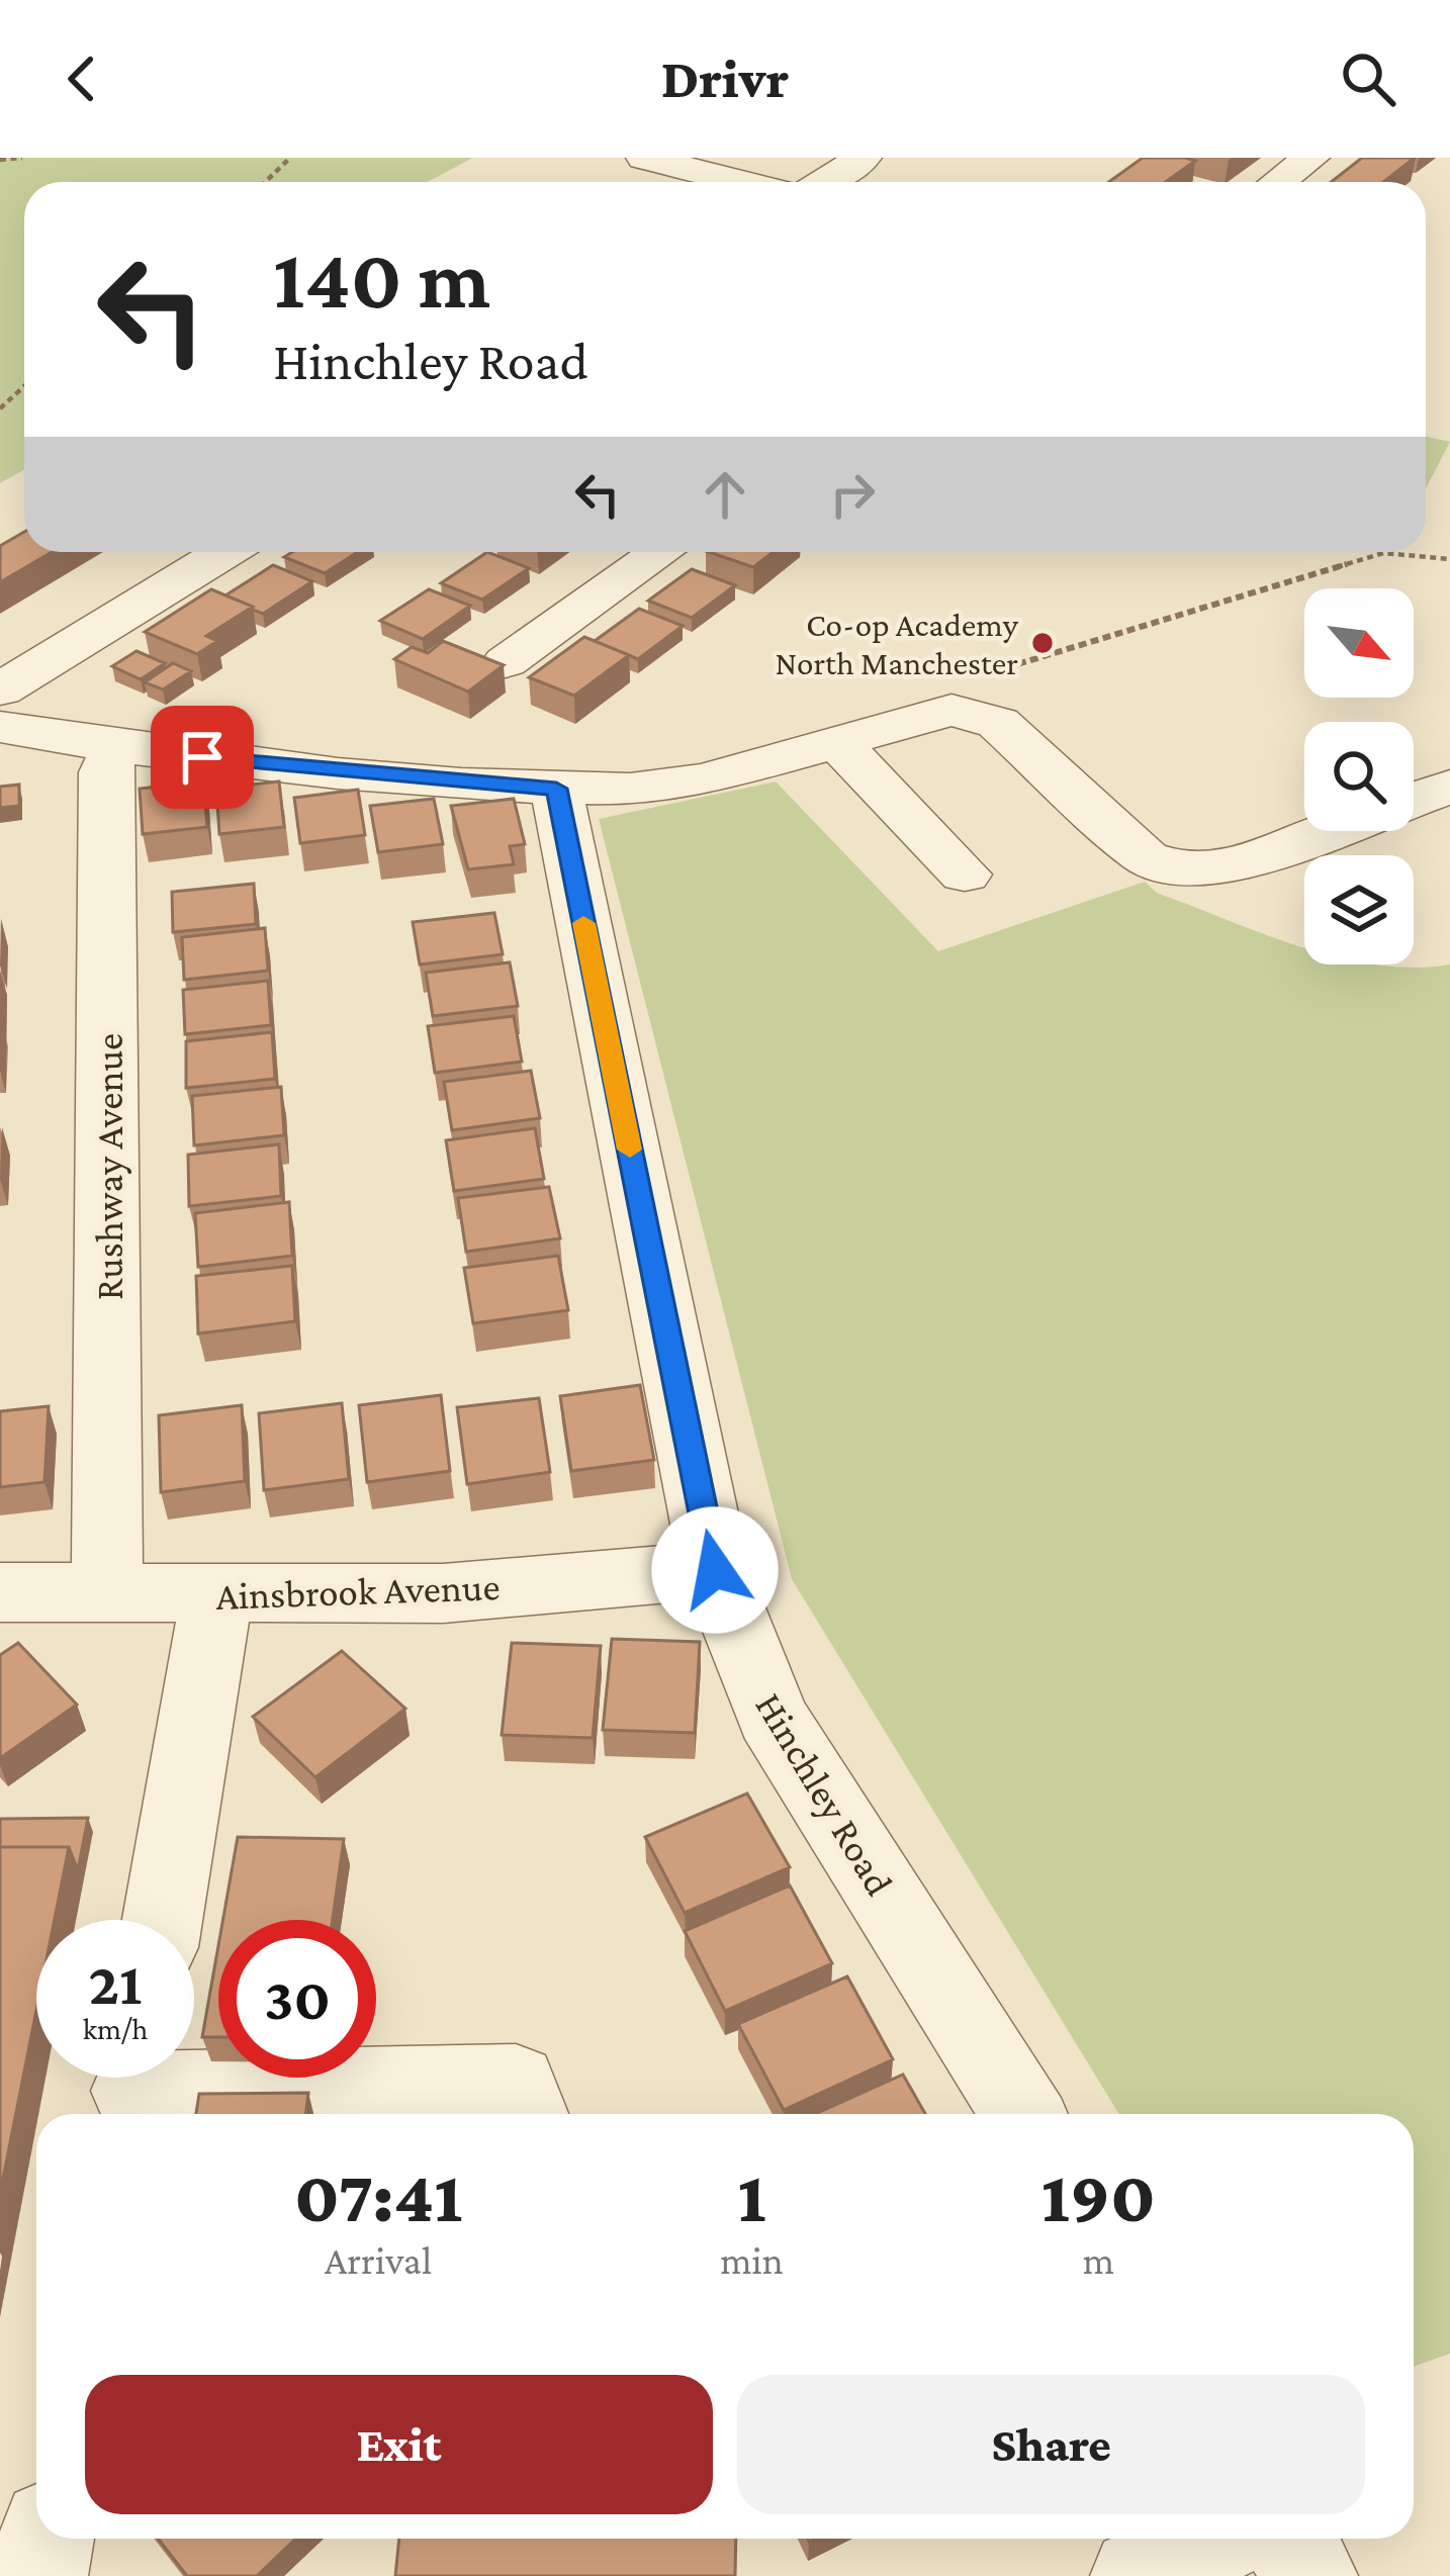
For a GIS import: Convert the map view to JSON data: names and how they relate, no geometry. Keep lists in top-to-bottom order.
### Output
{
  "streets": {
    "street": ["Rushway Avenue", "Ainsbrook Avenue", "Hinchley Road"]
  },
  "crossings": [
    ["Rushway Avenue", "Ainsbrook Avenue"],
    ["Ainsbrook Avenue", "Hinchley Road"]
  ],
  "places": ["Co-op Academy North Manchester"],
  "north": "bottom right",
  "page": {
    "header": "Drivr",
    "turn": ["140 m", "Hinchley Road"],
    "speed": "21 km/h",
    "limit": "30",
    "eta": [
      "07:41",
      "Arrival",
      "1",
      "min",
      "190",
      "m"
    ],
    "buttons": ["Exit", "Share"]
  }
}
